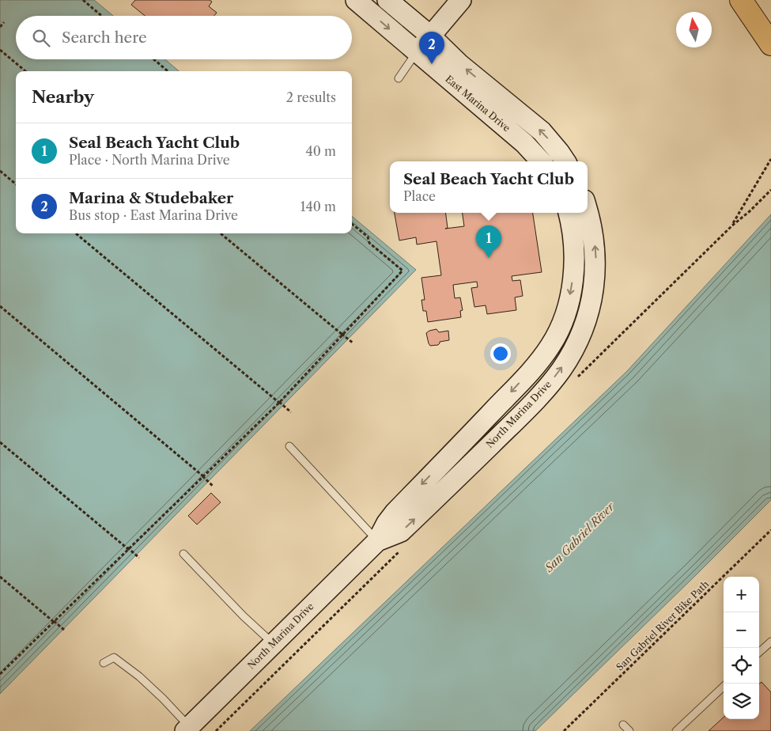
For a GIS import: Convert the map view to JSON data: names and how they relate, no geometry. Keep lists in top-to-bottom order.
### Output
{
  "streets": {
    "main road": ["East Marina Drive", "North Marina Drive"],
    "path": ["San Gabriel River Bike Path"]
  },
  "water": ["San Gabriel River"],
  "north": "top",
  "page": {
    "search": "Search here",
    "pins": ["2", "1"],
    "heading": ["Nearby", "2 results"],
    "list": [
      {
        "mark": "1",
        "name": "Seal Beach Yacht Club",
        "note": "Place · North Marina Drive",
        "value": "40 m"
      },
      {
        "mark": "2",
        "name": "Marina & Studebaker",
        "note": "Bus stop · East Marina Drive",
        "value": "140 m"
      }
    ],
    "popup": ["Seal Beach Yacht Club", "Place"],
    "map_buttons": ["+", "−"]
  }
}
